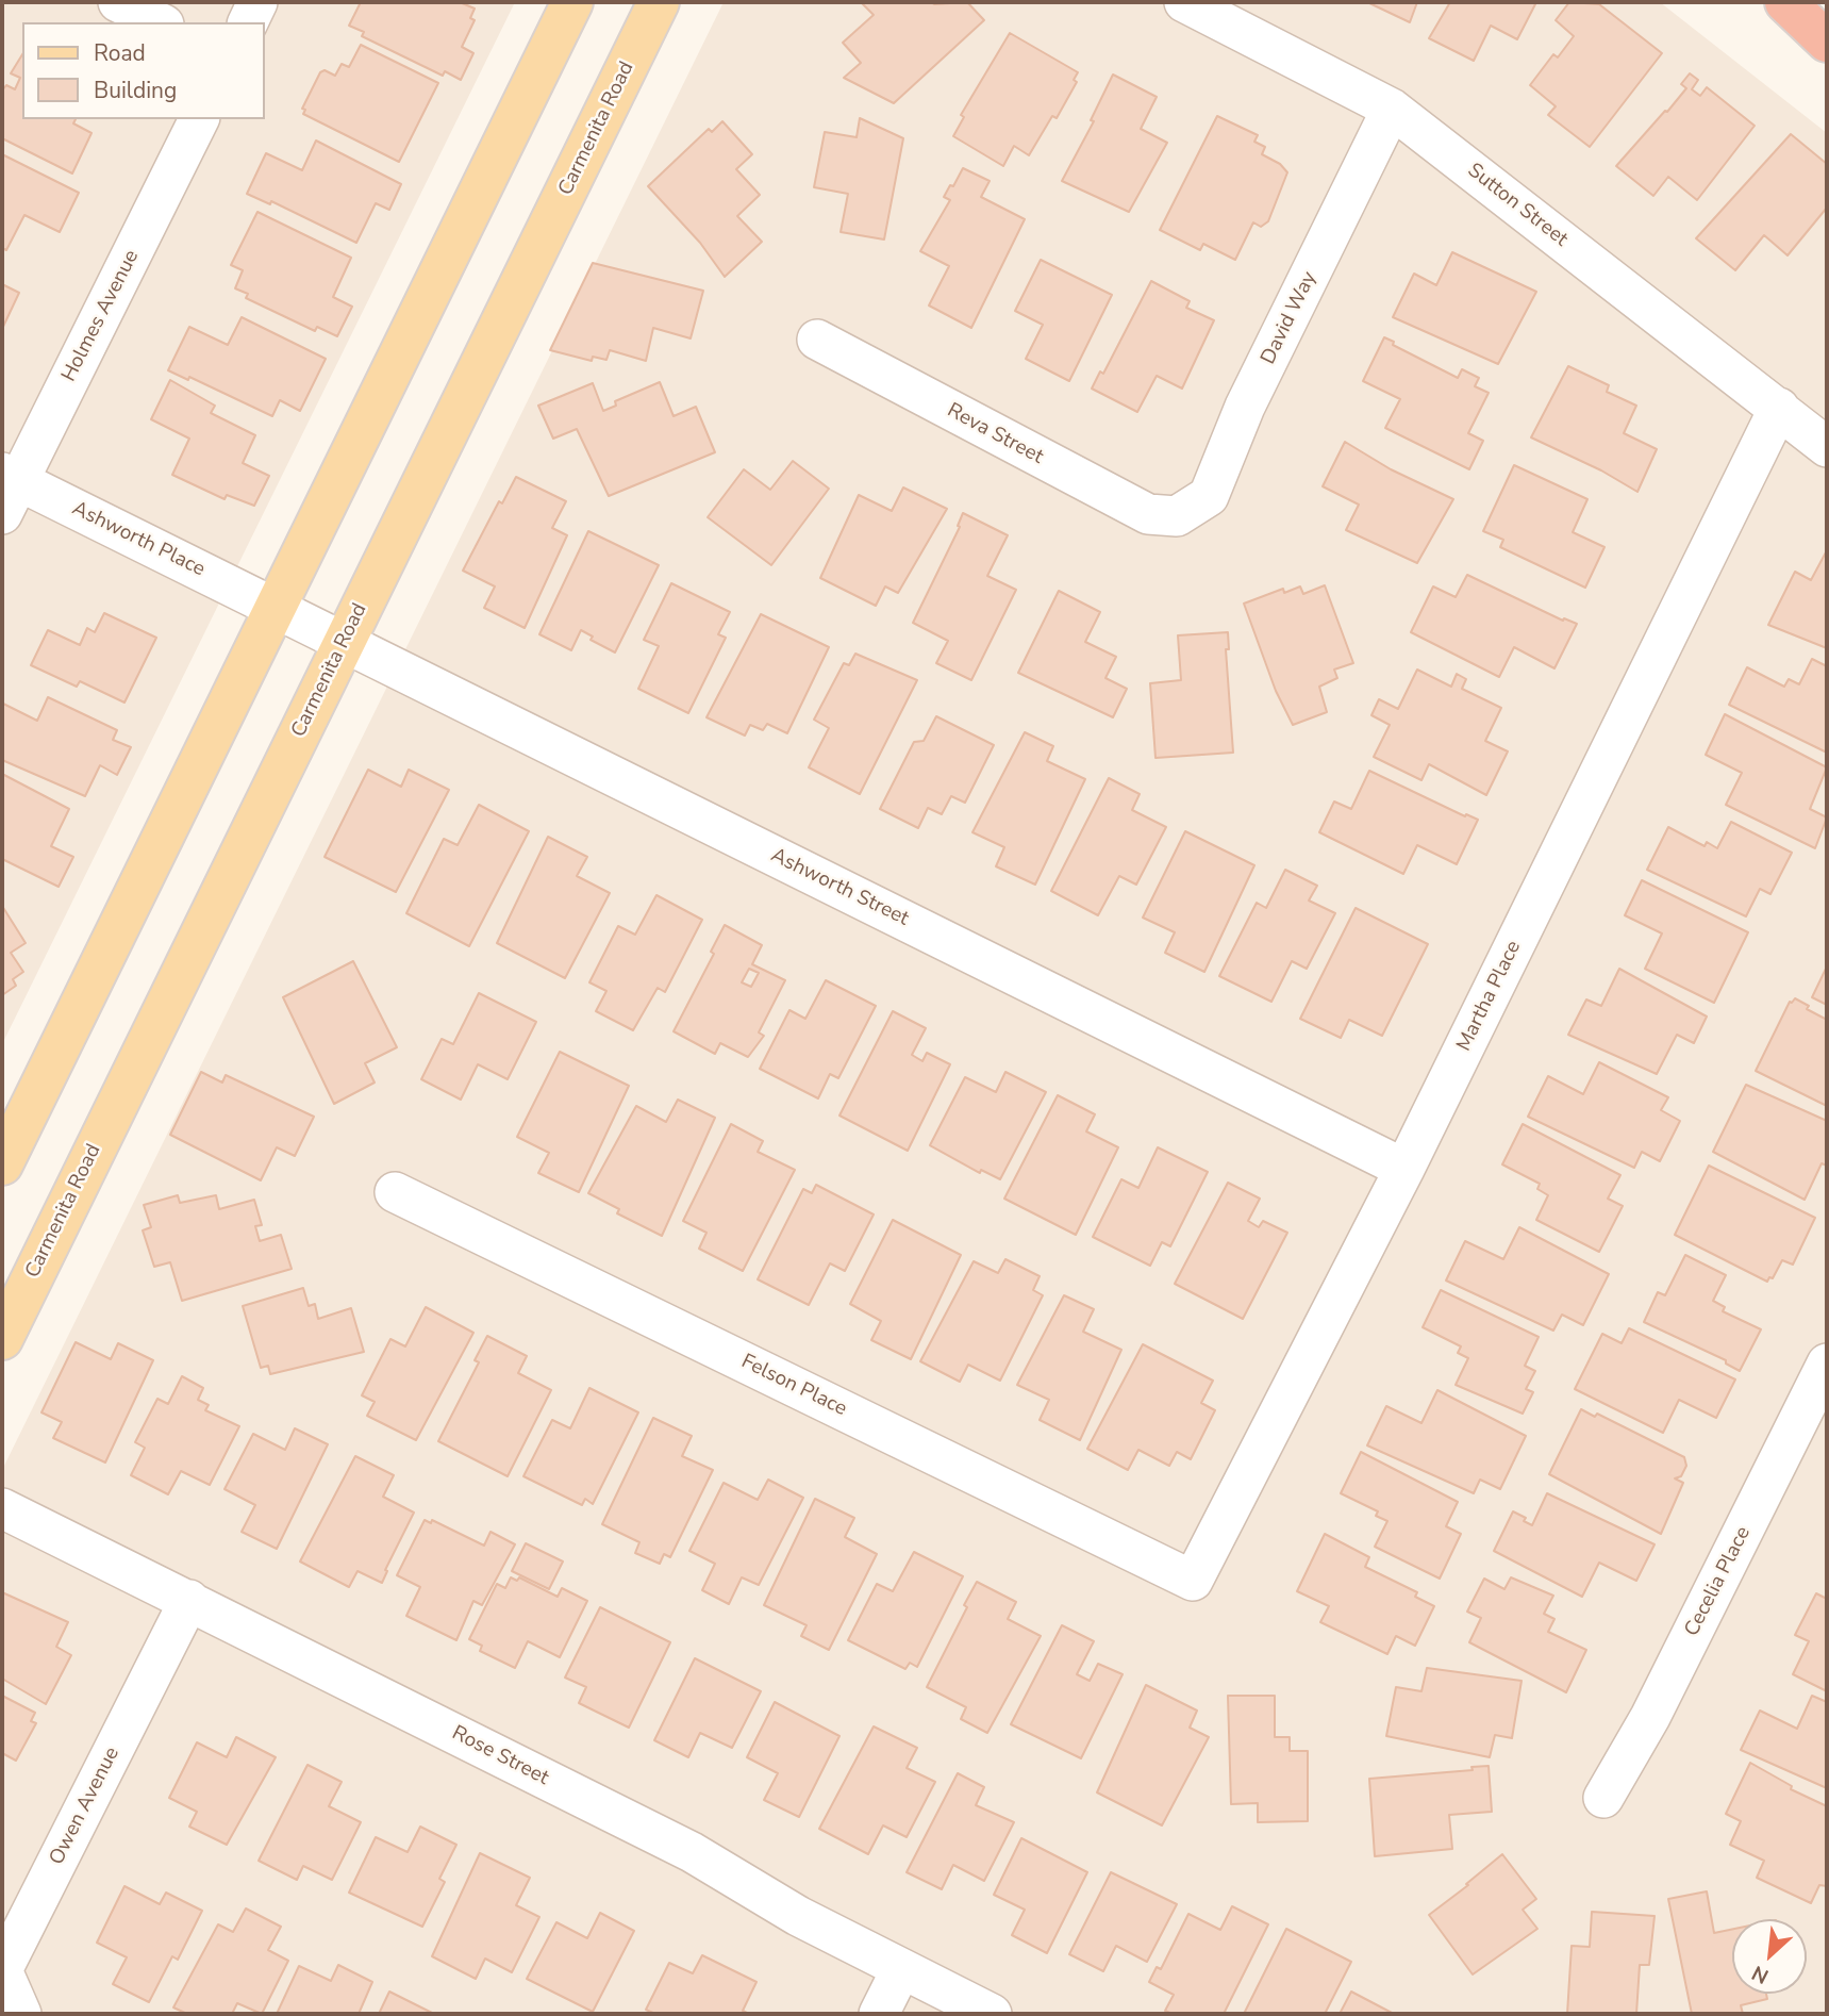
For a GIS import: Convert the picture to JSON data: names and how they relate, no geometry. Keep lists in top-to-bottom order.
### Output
{
  "streets": {
    "main road": ["Carmenita Road"],
    "street": [
      "Sutton Street",
      "Holmes Avenue",
      "David Way",
      "Reva Street",
      "Ashworth Place",
      "Ashworth Street",
      "Martha Place",
      "Felson Place",
      "Cecelia Place",
      "Rose Street",
      "Owen Avenue"
    ]
  },
  "crossings": [
    ["Carmenita Road", "Ashworth Street"],
    ["Sutton Street", "David Way"],
    ["Sutton Street", "Martha Place"],
    ["Holmes Avenue", "Ashworth Place"],
    ["David Way", "Reva Street"],
    ["Ashworth Place", "Ashworth Street"],
    ["Ashworth Street", "Martha Place"],
    ["Martha Place", "Felson Place"],
    ["Rose Street", "Owen Avenue"]
  ],
  "legend": ["Road", "Building"],
  "north": "bottom left"
}
